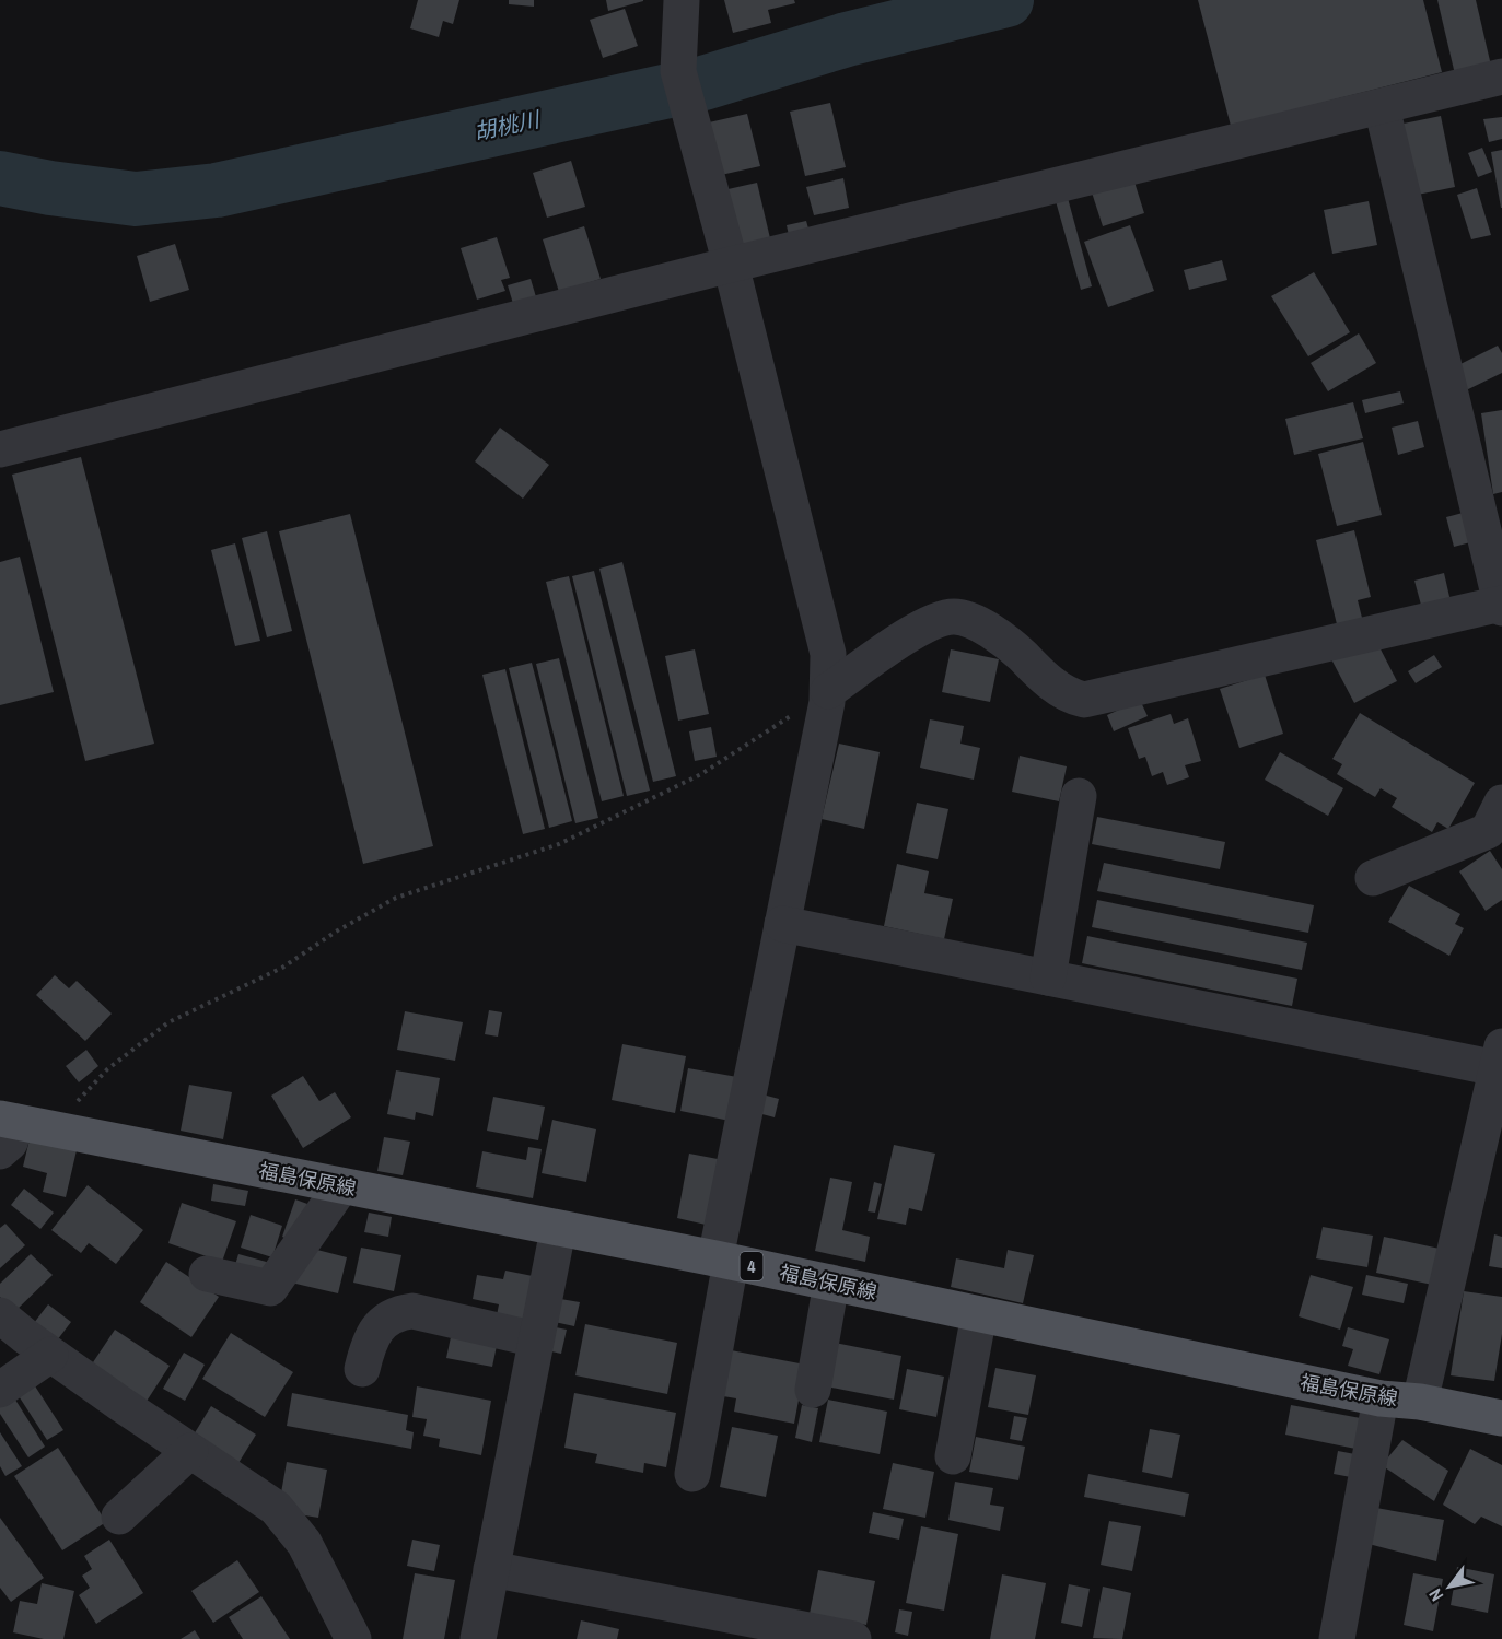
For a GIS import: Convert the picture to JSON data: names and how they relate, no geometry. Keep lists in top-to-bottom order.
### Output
{
  "streets": {
    "main road": ["福島保原線", "4"]
  },
  "water": ["胡桃川"],
  "north": "bottom left"
}
